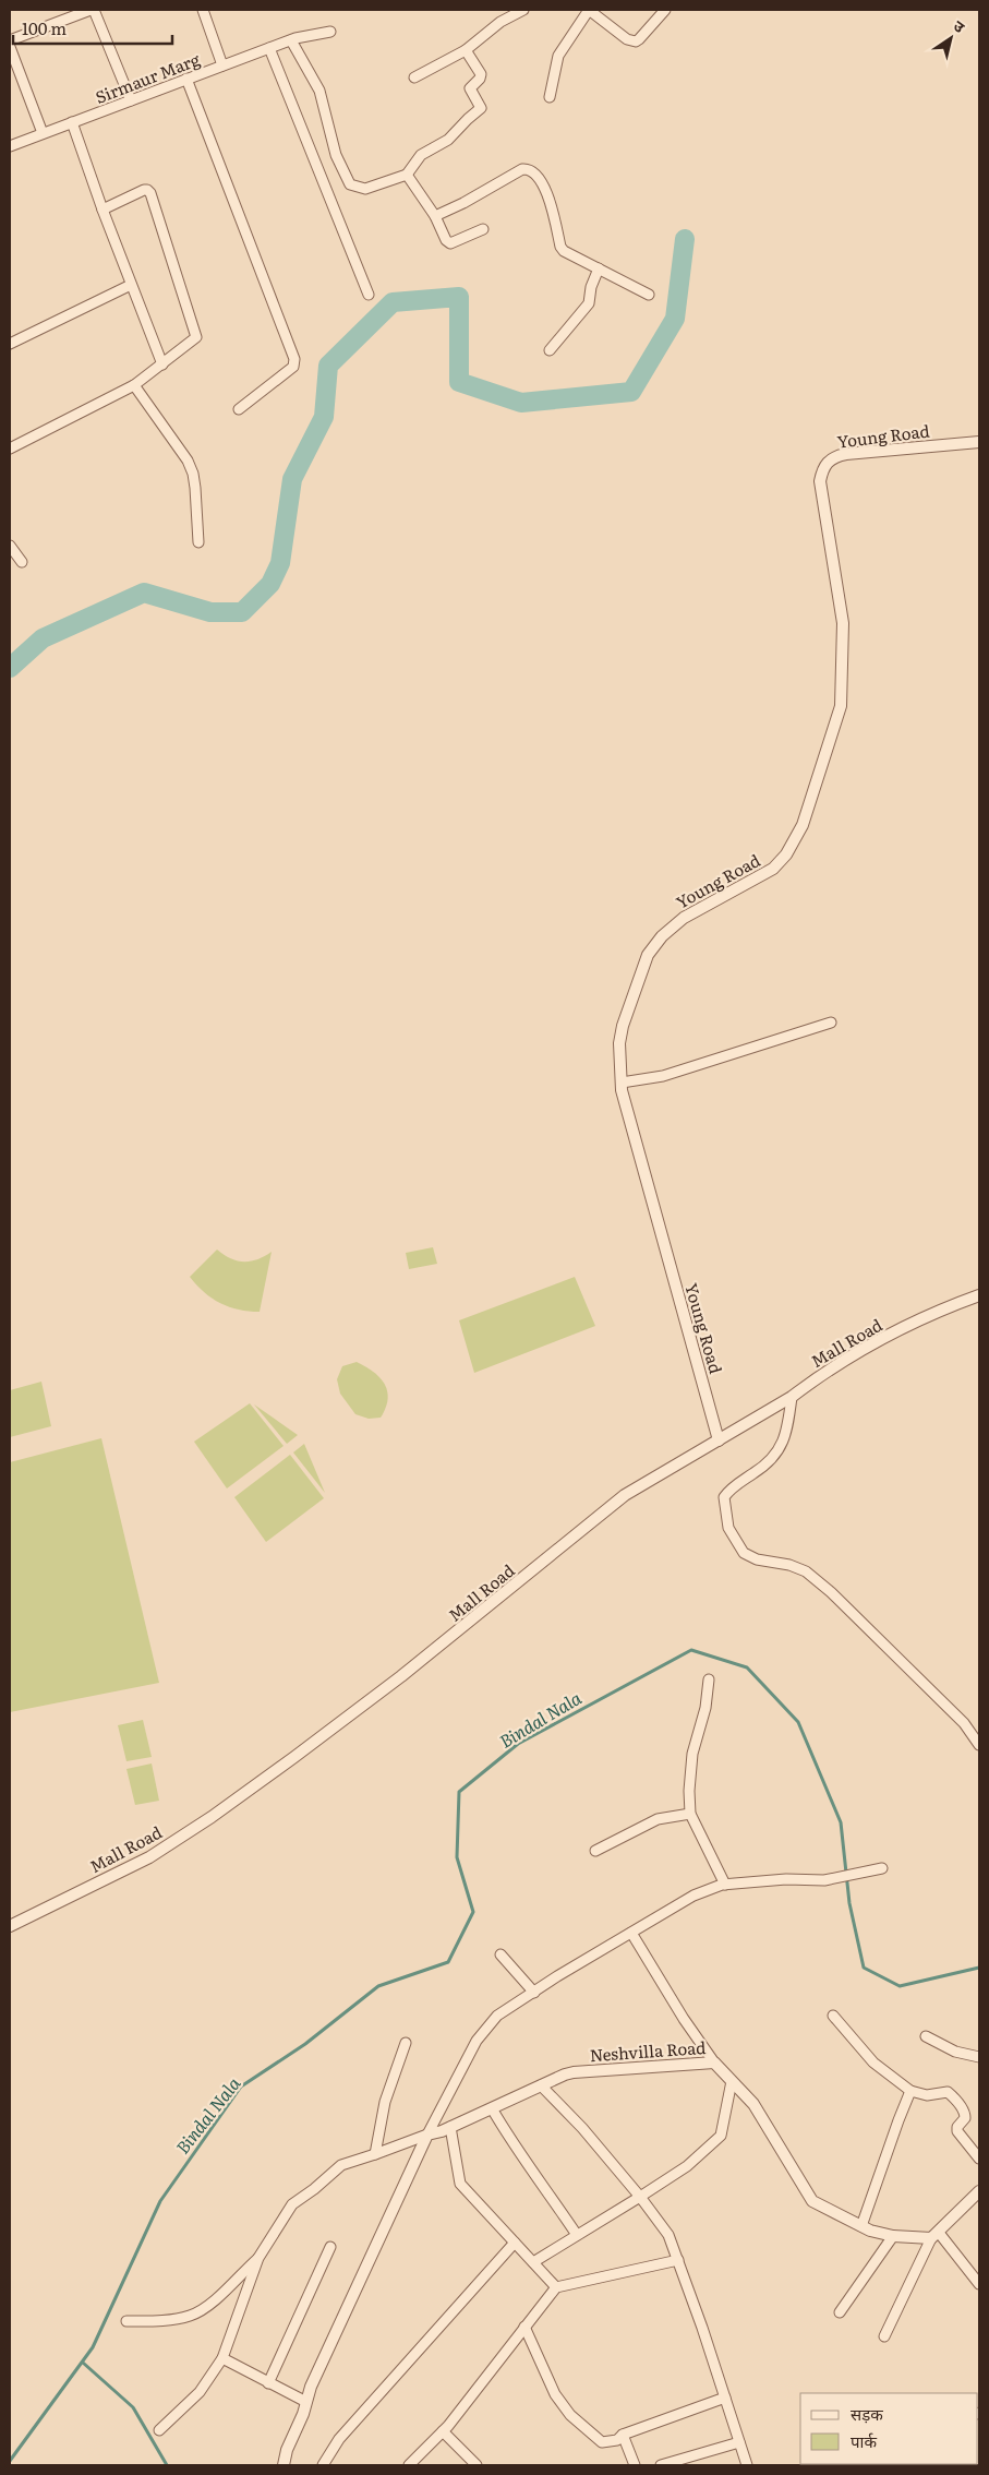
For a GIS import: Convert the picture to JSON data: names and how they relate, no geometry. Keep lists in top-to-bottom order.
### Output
{
  "streets": {
    "street": [
      "Sirmaur Marg",
      "Young Road",
      "Mall Road",
      "Neshvilla Road"
    ]
  },
  "crossings": [
    ["Young Road", "Mall Road"]
  ],
  "water": ["Bindal Nala"],
  "legend": ["सड़क", "पार्क"],
  "scale_bar": "100 m",
  "north": "top right"
}
